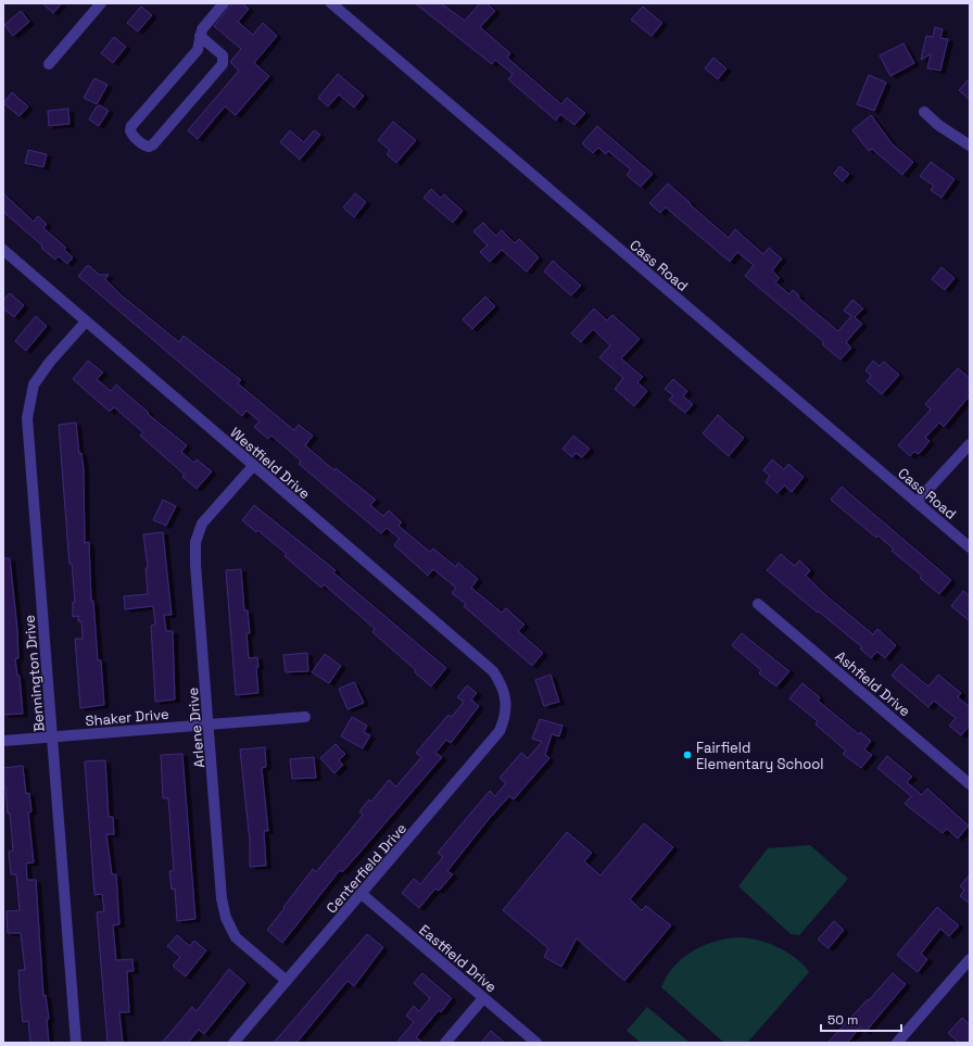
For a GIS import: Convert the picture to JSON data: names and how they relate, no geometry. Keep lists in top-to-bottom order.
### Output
{
  "streets": {
    "street": [
      "Cass Road",
      "Westfield Drive",
      "Bennington Drive",
      "Ashfield Drive",
      "Shaker Drive",
      "Arlene Drive",
      "Centerfield Drive",
      "Eastfield Drive"
    ]
  },
  "crossings": [
    ["Westfield Drive", "Bennington Drive"],
    ["Westfield Drive", "Arlene Drive"],
    ["Westfield Drive", "Centerfield Drive"],
    ["Bennington Drive", "Shaker Drive"],
    ["Shaker Drive", "Arlene Drive"],
    ["Arlene Drive", "Centerfield Drive"],
    ["Centerfield Drive", "Eastfield Drive"]
  ],
  "places": ["Fairfield Elementary School"],
  "scale_bar": "50 m"
}
